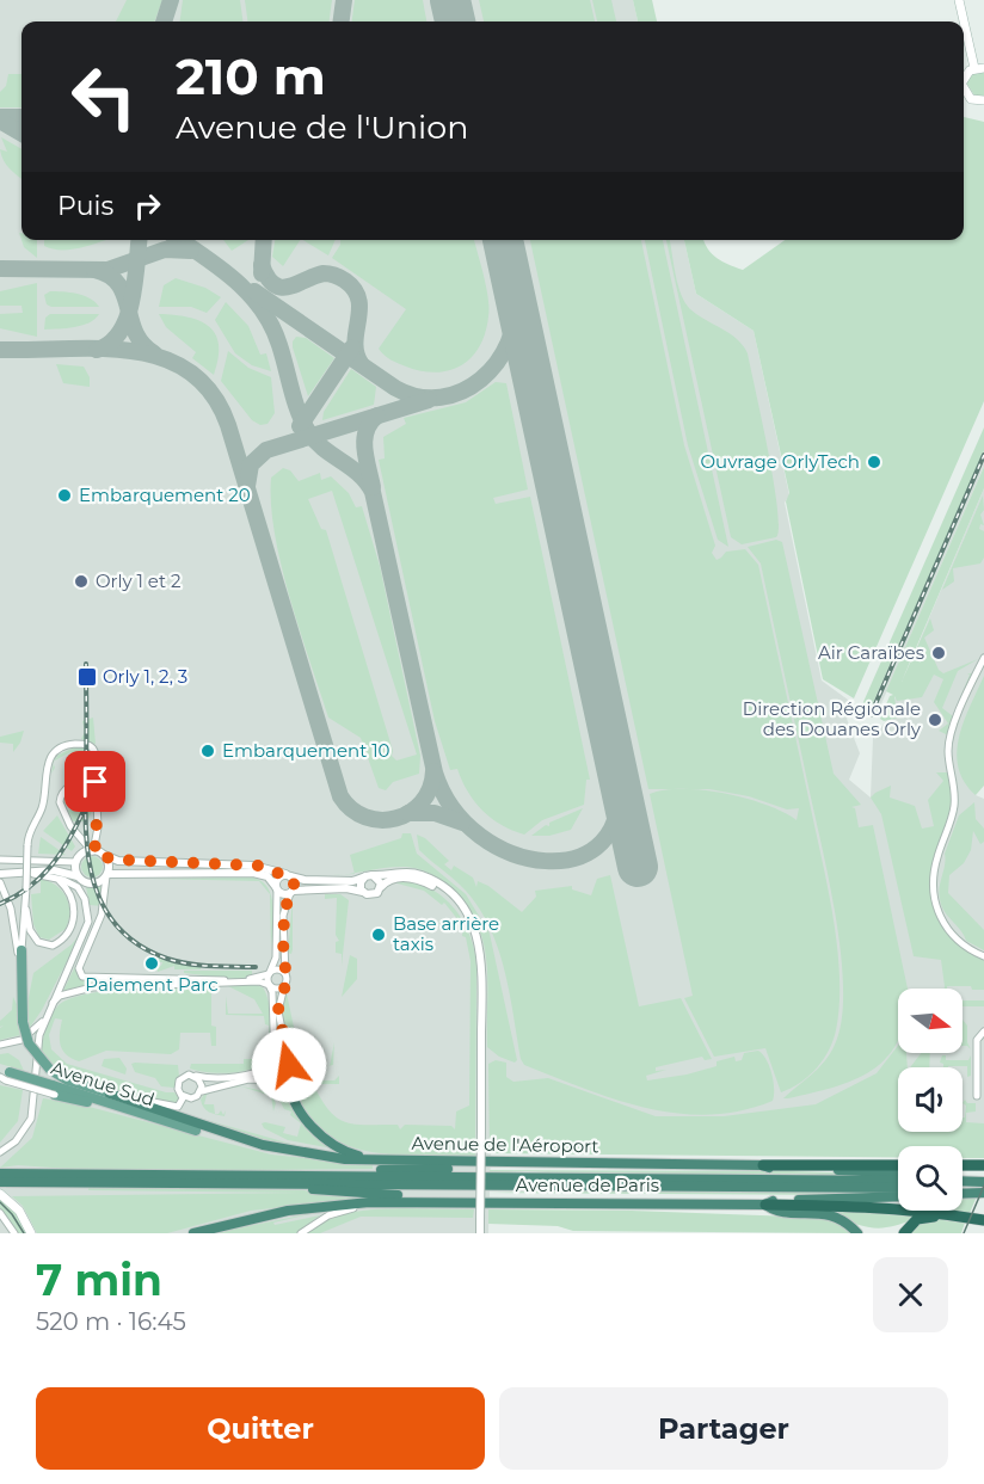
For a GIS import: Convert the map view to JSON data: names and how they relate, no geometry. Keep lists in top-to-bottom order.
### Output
{
  "streets": {
    "highway": ["Avenue de l'Aéroport", "Avenue de Paris"],
    "main road": ["Avenue Sud"]
  },
  "places": {
    "other": [
      "Ouvrage OrlyTech",
      "Embarquement 20",
      "Orly 1 et 2",
      "Air Caraïbes",
      "Direction Régionale des Douanes Orly",
      "Embarquement 10",
      "Base arrière taxis",
      "Paiement Parc"
    ],
    "transit": ["Orly 1, 2, 3"]
  },
  "north": "right",
  "page": {
    "turn": ["210 m", "Avenue de l'Union"],
    "then": "Puis",
    "heading": ["7 min", "520 m · 16:45"],
    "buttons": ["Quitter", "Partager"]
  }
}
